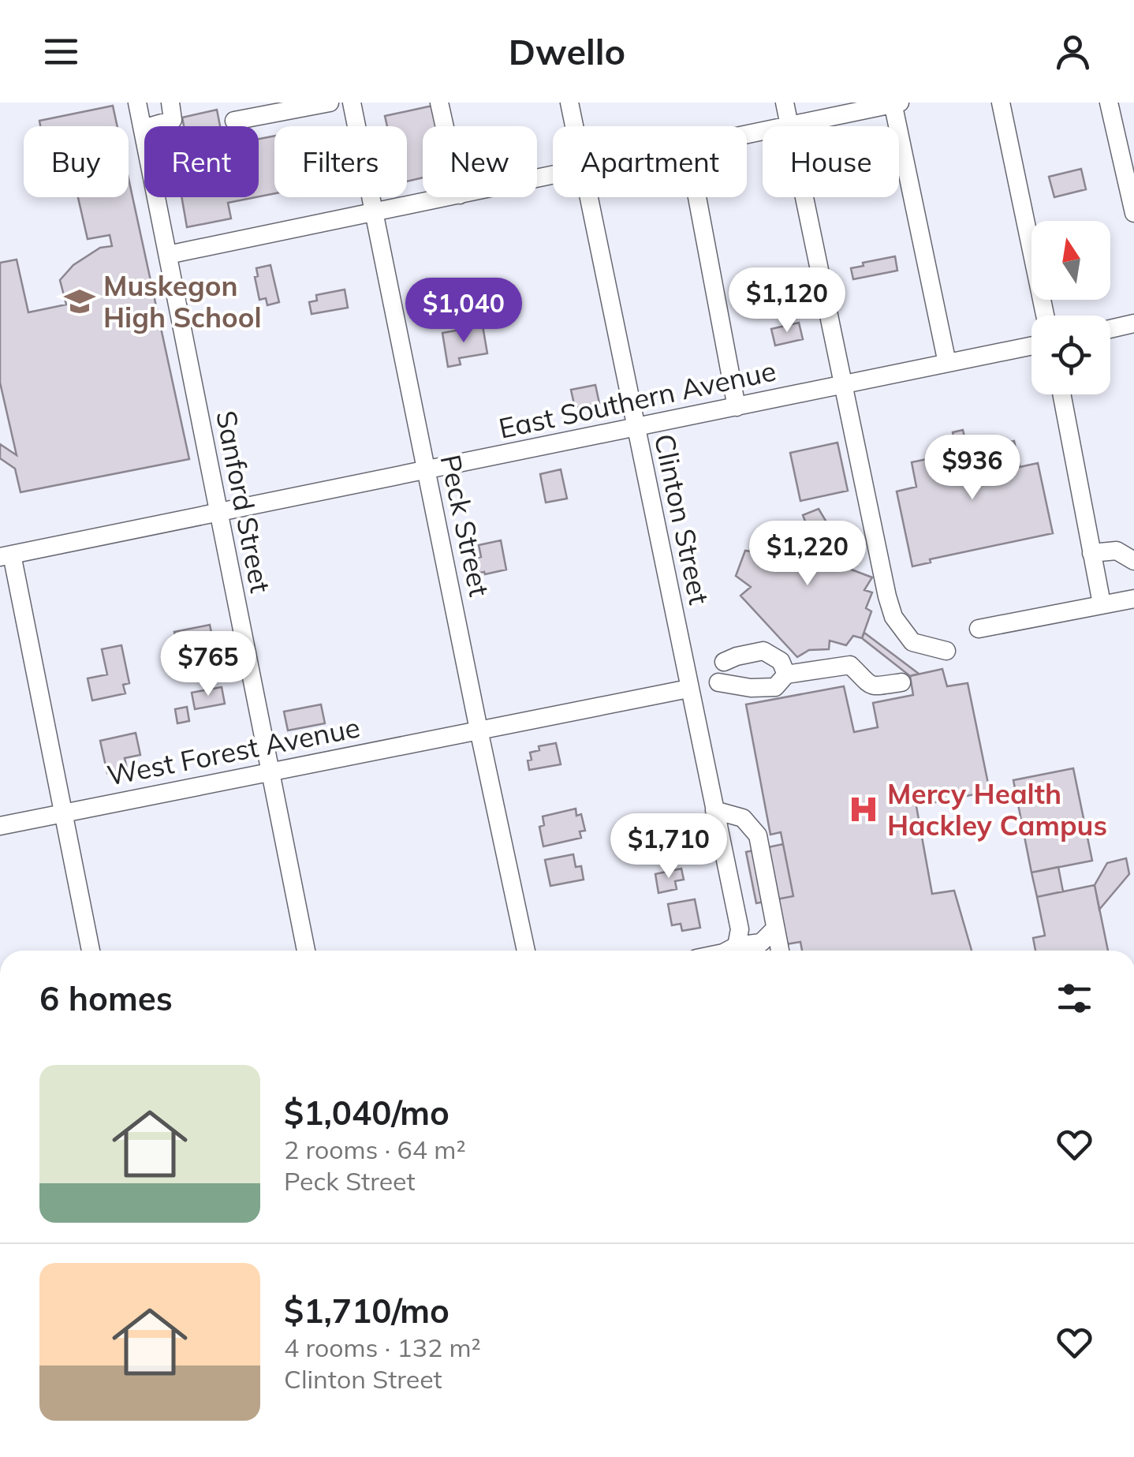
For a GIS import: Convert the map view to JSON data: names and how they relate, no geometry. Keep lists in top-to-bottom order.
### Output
{
  "streets": {
    "street": [
      "East Southern Avenue",
      "Sanford Street",
      "Clinton Street",
      "Peck Street",
      "West Forest Avenue"
    ]
  },
  "crossings": [
    ["East Southern Avenue", "Sanford Street"],
    ["East Southern Avenue", "Clinton Street"],
    ["East Southern Avenue", "Peck Street"],
    ["Sanford Street", "West Forest Avenue"],
    ["Clinton Street", "West Forest Avenue"],
    ["Peck Street", "West Forest Avenue"]
  ],
  "places": {
    "school or university": ["Muskegon High School"],
    "hospital": ["Mercy Health Hackley Campus"]
  },
  "north": "top",
  "page": {
    "header": "Dwello",
    "chip": [
      "Buy",
      "Rent",
      "Filters",
      "New",
      "Apartment",
      "House"
    ],
    "price": [
      "$1,120",
      "$1,040",
      "$936",
      "$1,220",
      "$765",
      "$1,710"
    ],
    "heading": "6 homes",
    "list": [
      {
        "name": "$1,040/mo",
        "note": "2 rooms · 64 m² · Peck Street"
      },
      {
        "name": "$1,710/mo",
        "note": "4 rooms · 132 m² · Clinton Street"
      }
    ]
  }
}
